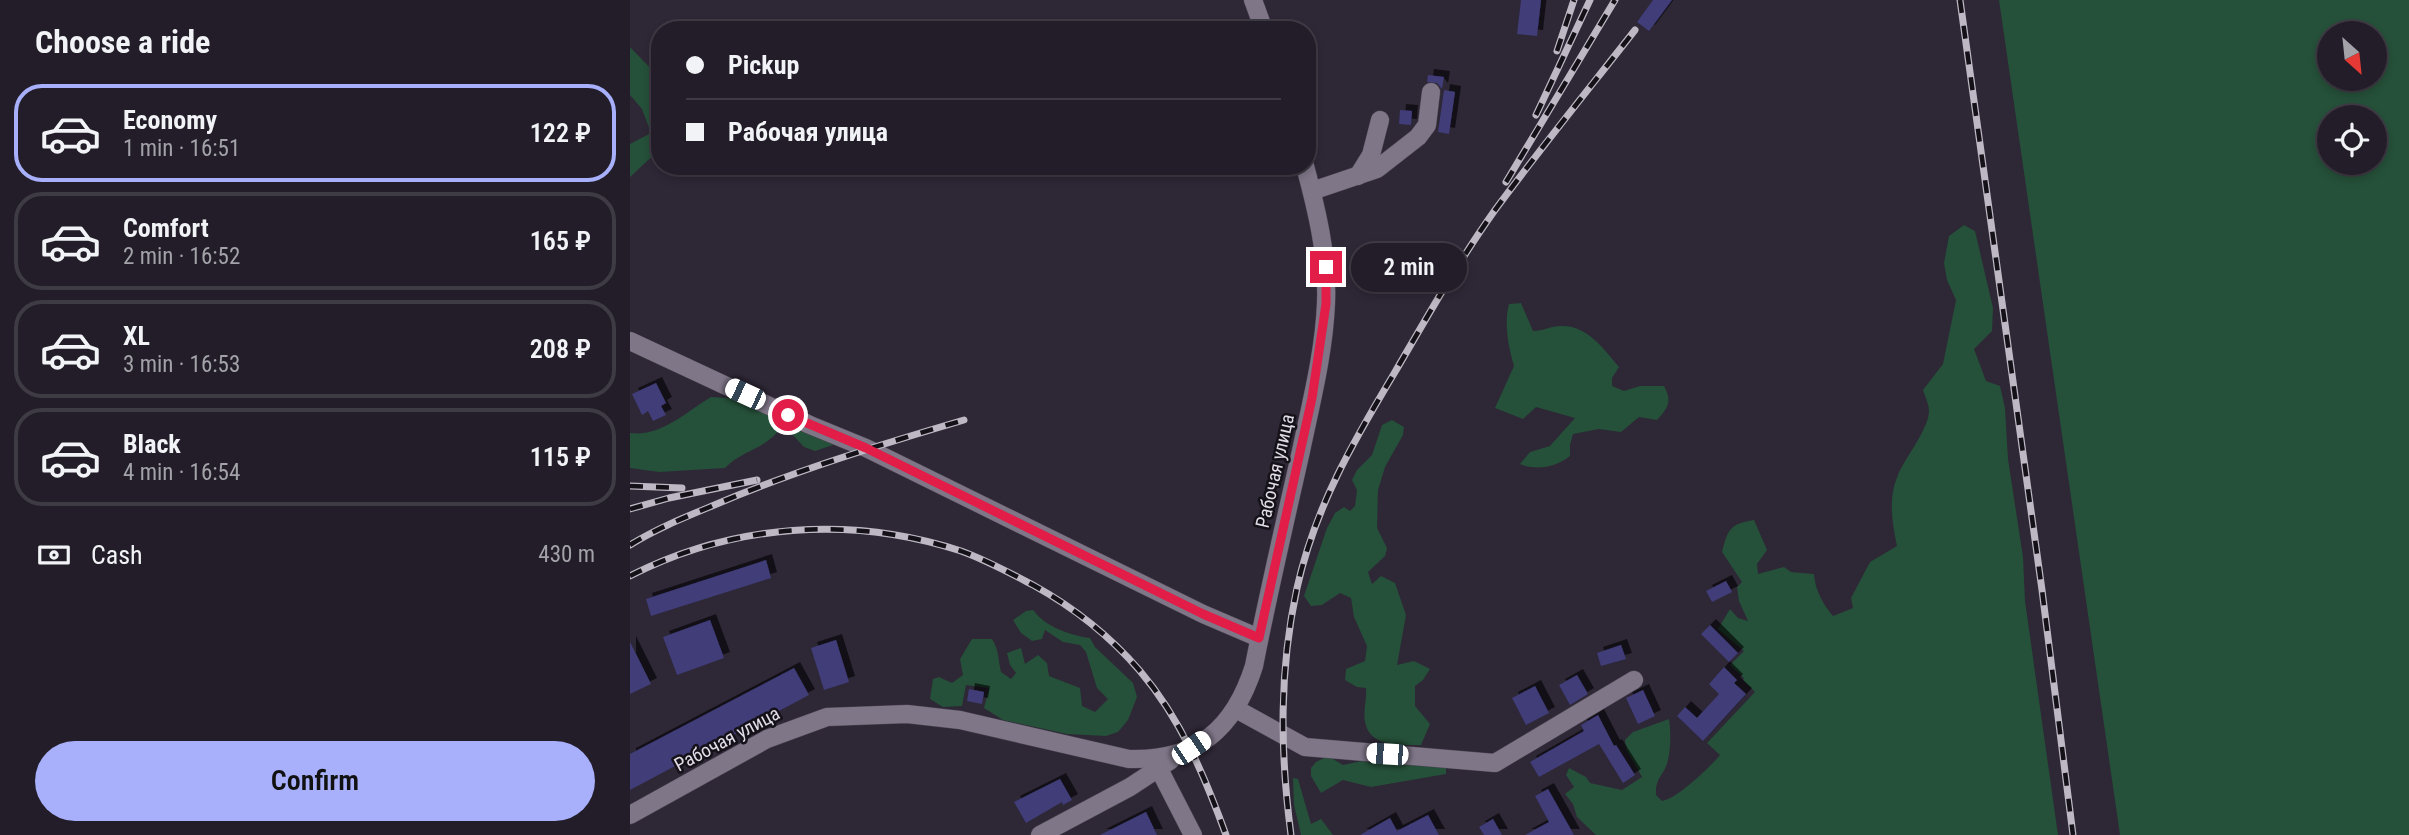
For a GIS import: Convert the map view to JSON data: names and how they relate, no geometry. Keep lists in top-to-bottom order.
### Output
{
  "streets": {
    "street": ["Рабочая улица"]
  },
  "north": "bottom right",
  "page": {
    "heading": "Choose a ride",
    "banner": ["Pickup", "Рабочая улица"],
    "list": [
      {
        "name": "Economy",
        "note": "1 min · 16:51",
        "value": "122 ₽"
      },
      {
        "name": "Comfort",
        "note": "2 min · 16:52",
        "value": "165 ₽"
      },
      {
        "name": "XL",
        "note": "3 min · 16:53",
        "value": "208 ₽"
      },
      {
        "name": "Black",
        "note": "4 min · 16:54",
        "value": "115 ₽"
      }
    ],
    "bubble": "2 min",
    "pay": ["Cash", "430 m"],
    "buttons": "Confirm"
  }
}
